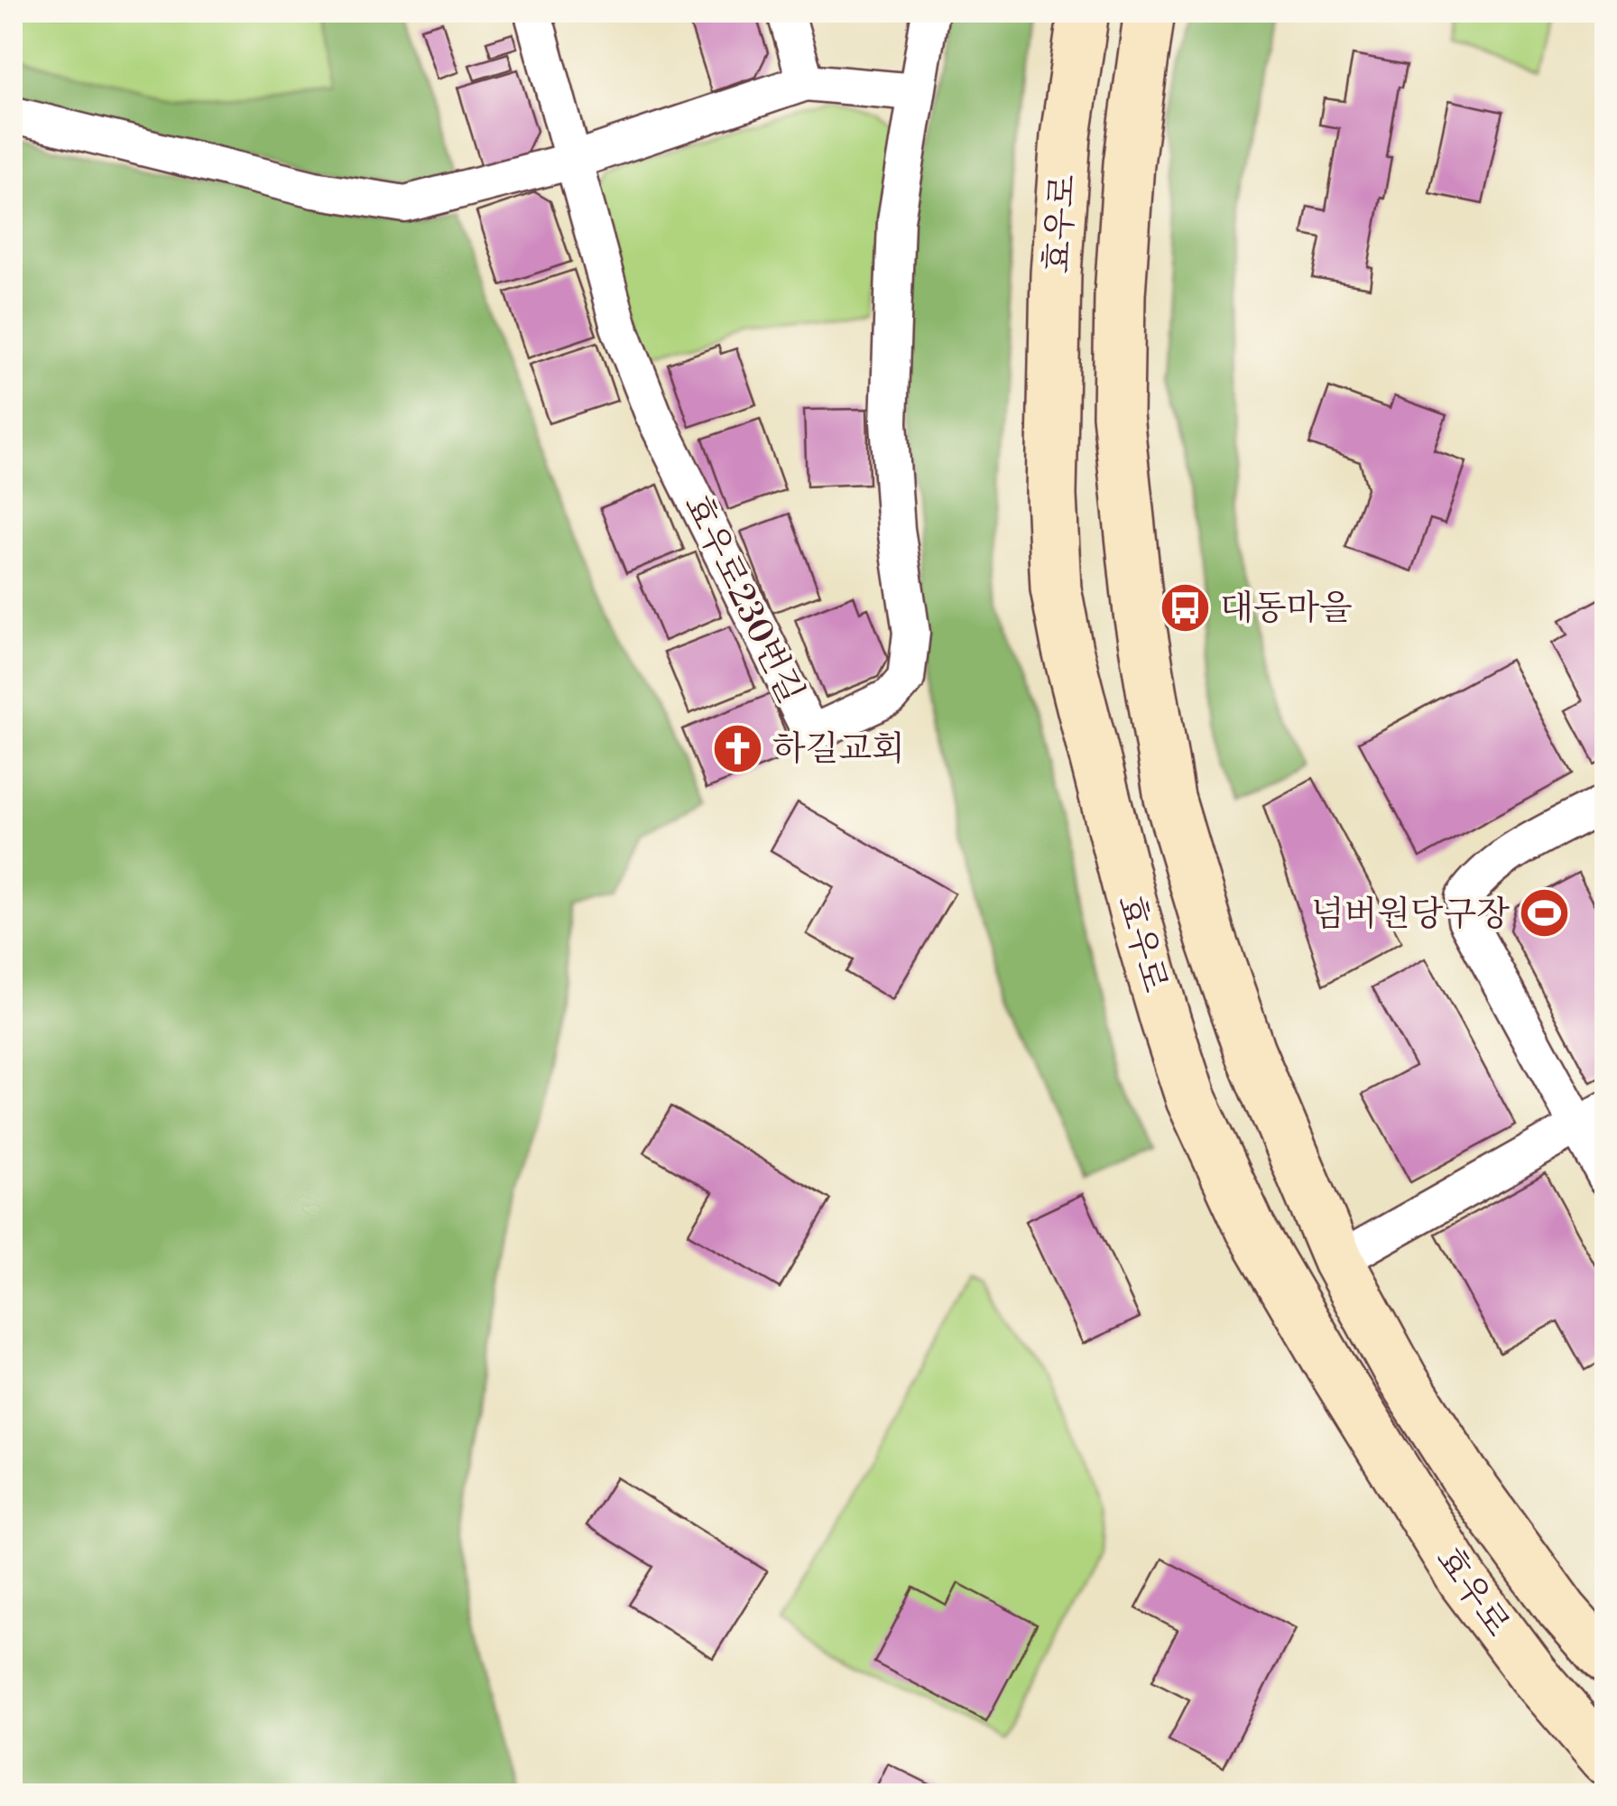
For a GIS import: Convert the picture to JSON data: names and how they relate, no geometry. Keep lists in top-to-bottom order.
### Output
{
  "streets": {
    "main road": ["효우로"],
    "street": ["효우로230번길"]
  },
  "places": {
    "bus stop": ["대동마을"],
    "church": ["하길교회"],
    "sports": ["넘버원당구장"]
  }
}
